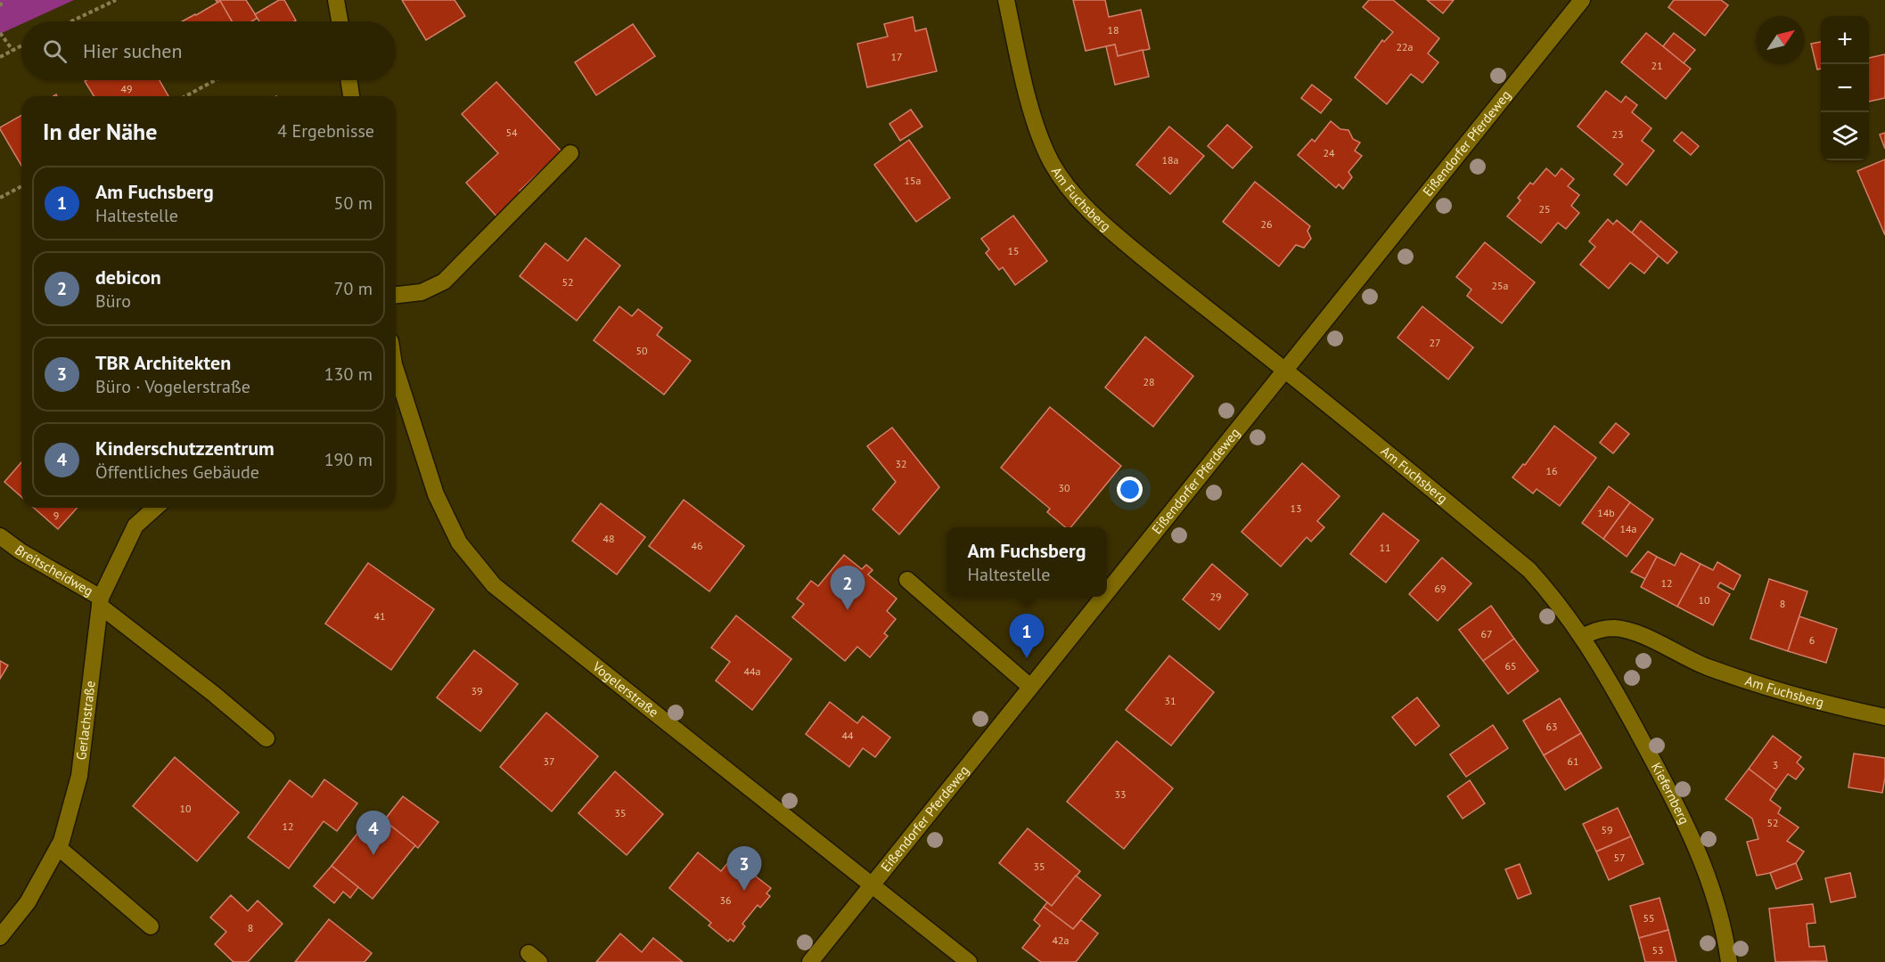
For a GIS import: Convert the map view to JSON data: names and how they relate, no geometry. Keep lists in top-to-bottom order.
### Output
{
  "streets": {
    "street": [
      "Eißendorfer Pferdeweg",
      "Am Fuchsberg",
      "Breitscheidweg",
      "Vogelerstraße",
      "Gerlachstraße",
      "Kiefernberg"
    ]
  },
  "crossings": [
    ["Eißendorfer Pferdeweg", "Am Fuchsberg"],
    ["Eißendorfer Pferdeweg", "Vogelerstraße"],
    ["Am Fuchsberg", "Kiefernberg"],
    ["Breitscheidweg", "Gerlachstraße"]
  ],
  "house_numbers": [
    "18",
    "22a",
    "17",
    "21",
    "49",
    "54",
    "23",
    "24",
    "18a",
    "15a",
    "25",
    "26",
    "15",
    "52",
    "25a",
    "27",
    "50",
    "28",
    "32",
    "16",
    "30",
    "13",
    "14b",
    "9",
    "14a",
    "48",
    "46",
    "11",
    "12",
    "69",
    "29",
    "10",
    "8",
    "41",
    "67",
    "6",
    "65",
    "44a",
    "39",
    "31",
    "63",
    "44",
    "37",
    "61",
    "3",
    "33",
    "10",
    "35",
    "52",
    "12",
    "59",
    "57",
    "35",
    "36",
    "55",
    "8",
    "42a",
    "53"
  ],
  "north": "top right",
  "page": {
    "map_buttons": ["+", "−"],
    "search": "Hier suchen",
    "heading": ["In der Nähe", "4 Ergebnisse"],
    "list": [
      {
        "mark": "1",
        "name": "Am Fuchsberg",
        "note": "Haltestelle",
        "value": "50 m"
      },
      {
        "mark": "2",
        "name": "debicon",
        "note": "Büro",
        "value": "70 m"
      },
      {
        "mark": "3",
        "name": "TBR Architekten",
        "note": "Büro · Vogelerstraße",
        "value": "130 m"
      },
      {
        "mark": "4",
        "name": "Kinderschutzzentrum",
        "note": "Öffentliches Gebäude",
        "value": "190 m"
      }
    ],
    "popup": ["Am Fuchsberg", "Haltestelle"],
    "pins": [
      "2",
      "1",
      "4",
      "3"
    ]
  }
}
